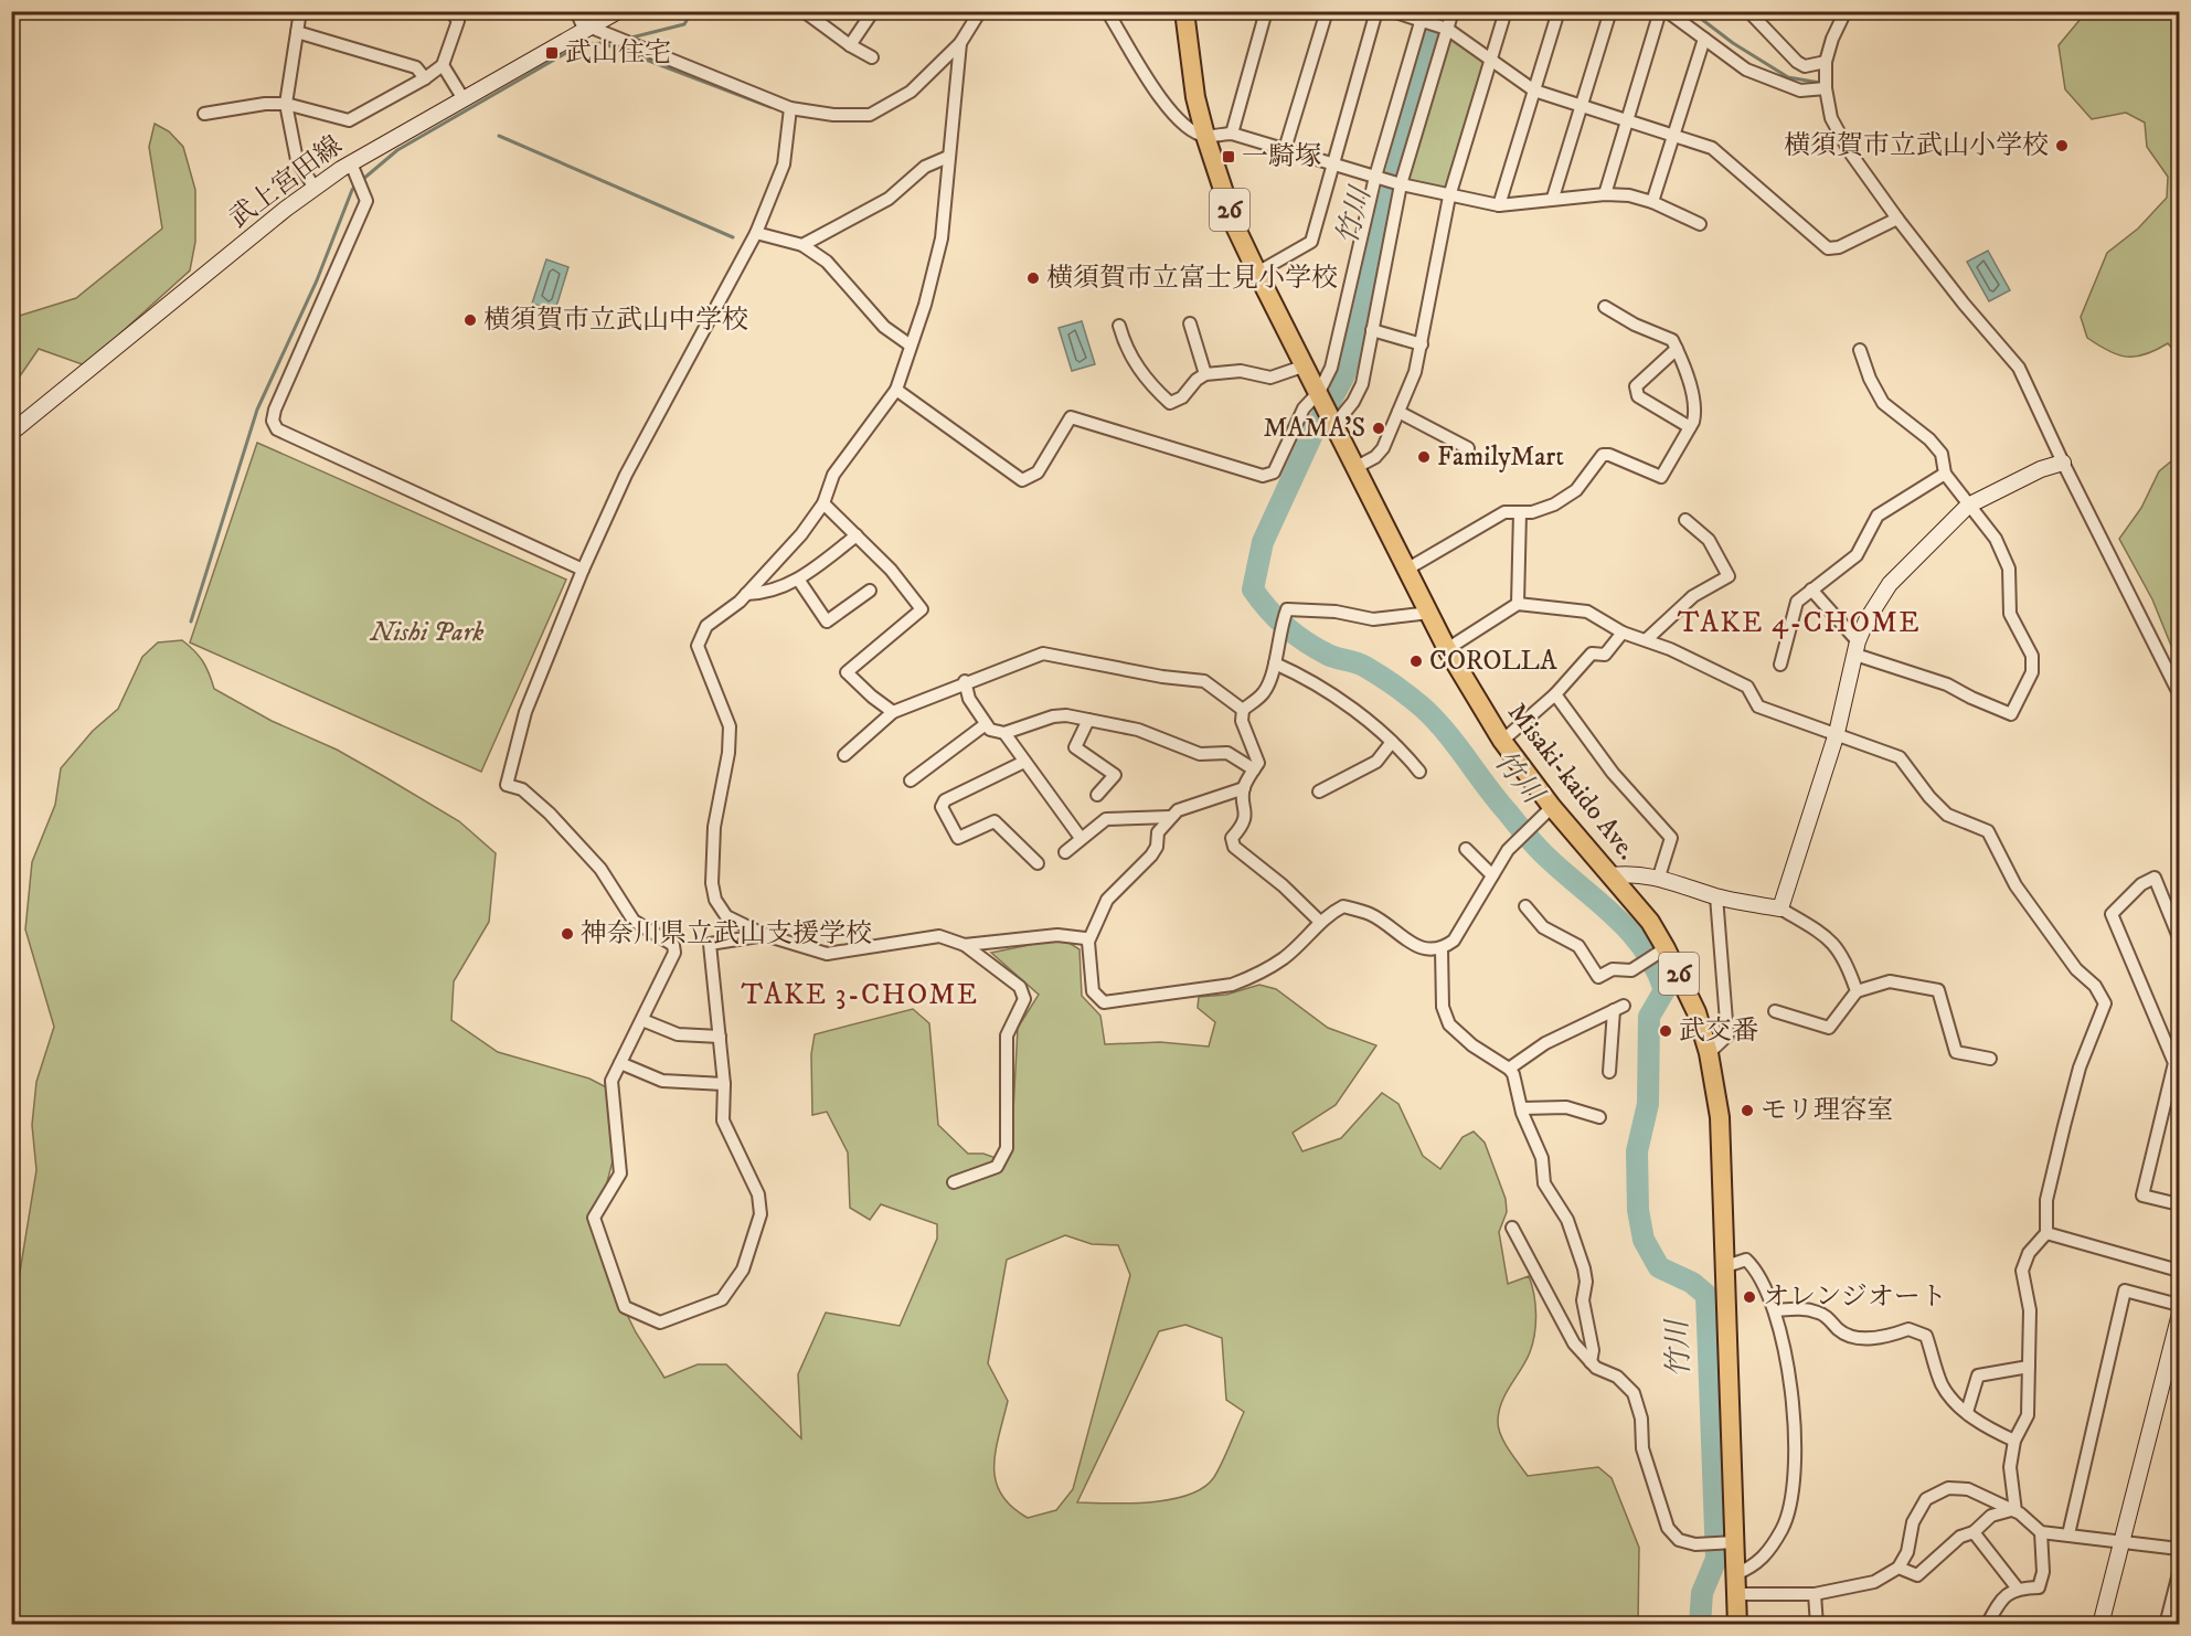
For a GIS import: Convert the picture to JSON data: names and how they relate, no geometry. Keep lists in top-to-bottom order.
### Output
{
  "streets": {
    "main road": ["26", "Misaki-kaido Ave."],
    "street": ["武上宮田線"]
  },
  "districts": ["TAKE 4-CHOME", "TAKE 3-CHOME"],
  "water": ["竹川"],
  "parks": ["Nishi Park"],
  "places": {
    "transit": ["武山住宅", "一騎塚"],
    "other": [
      "横須賀市立武山小学校",
      "横須賀市立富士見小学校",
      "横須賀市立武山中学校",
      "MAMA'S",
      "FamilyMart",
      "COROLLA",
      "神奈川県立武山支援学校",
      "武交番",
      "モリ理容室",
      "オレンジオート"
    ]
  }
}
